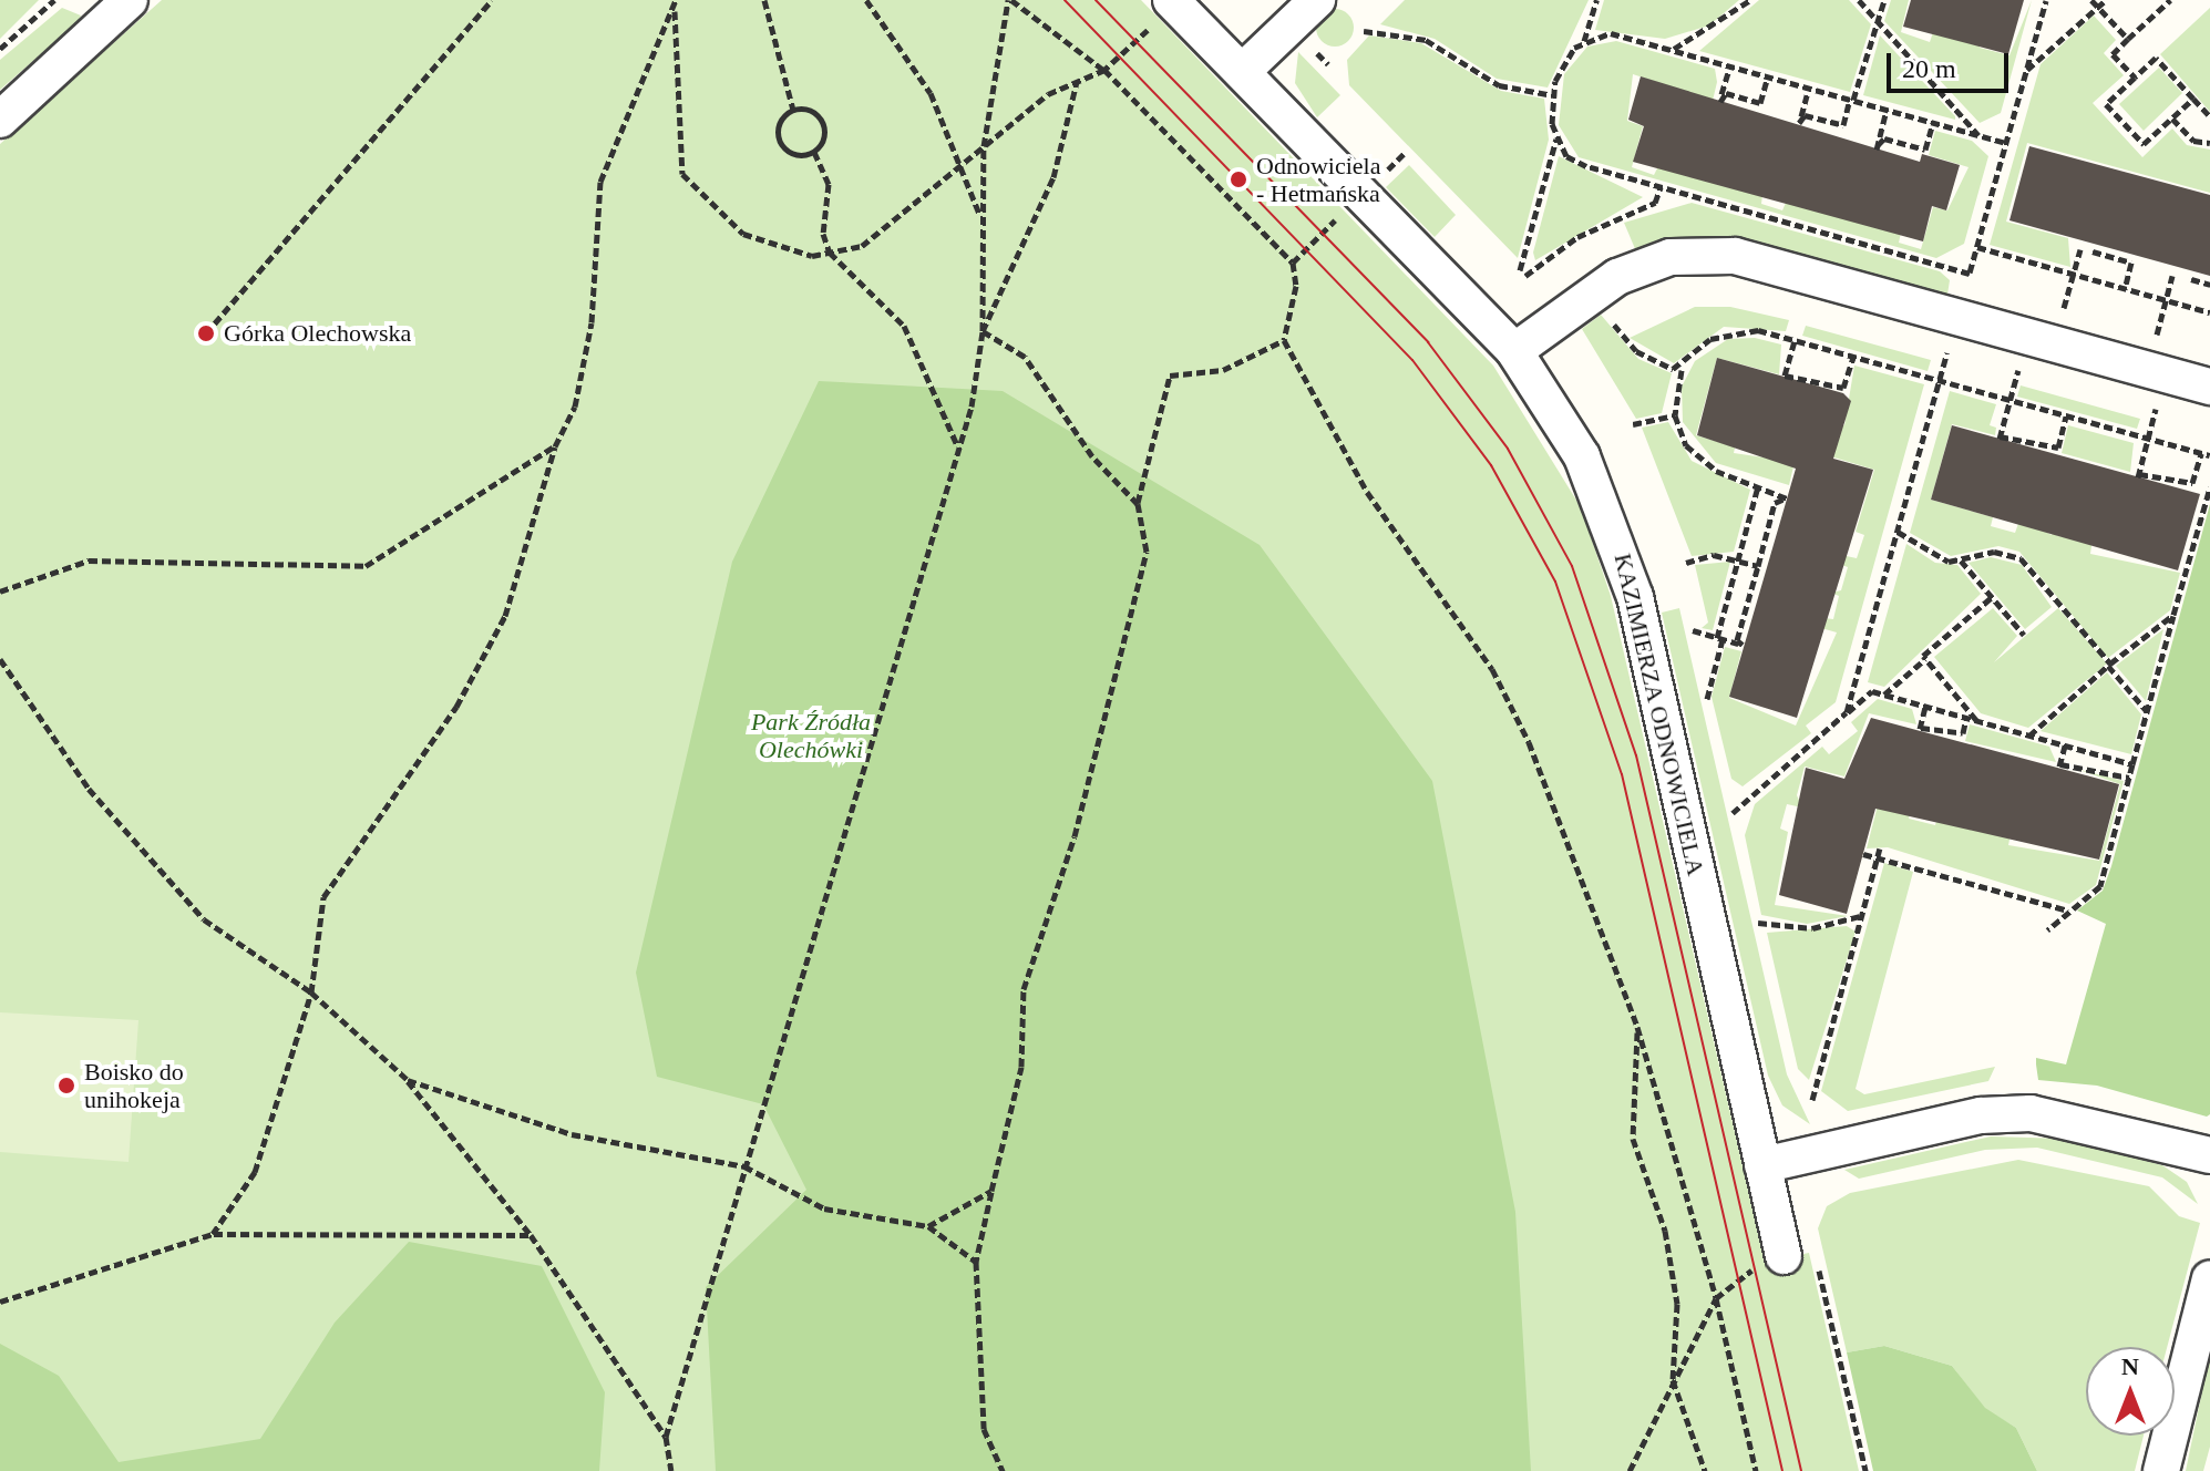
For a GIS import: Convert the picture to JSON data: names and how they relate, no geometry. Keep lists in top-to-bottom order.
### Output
{
  "streets": {
    "street": ["KAZIMIERZA ODNOWICIELA"]
  },
  "parks": ["Park Źródła Olechówki"],
  "places": ["Odnowiciela - Hetmańska", "Górka Olechowska", "Boisko do unihokeja"],
  "scale_bar": "20 m",
  "north": "top"
}
